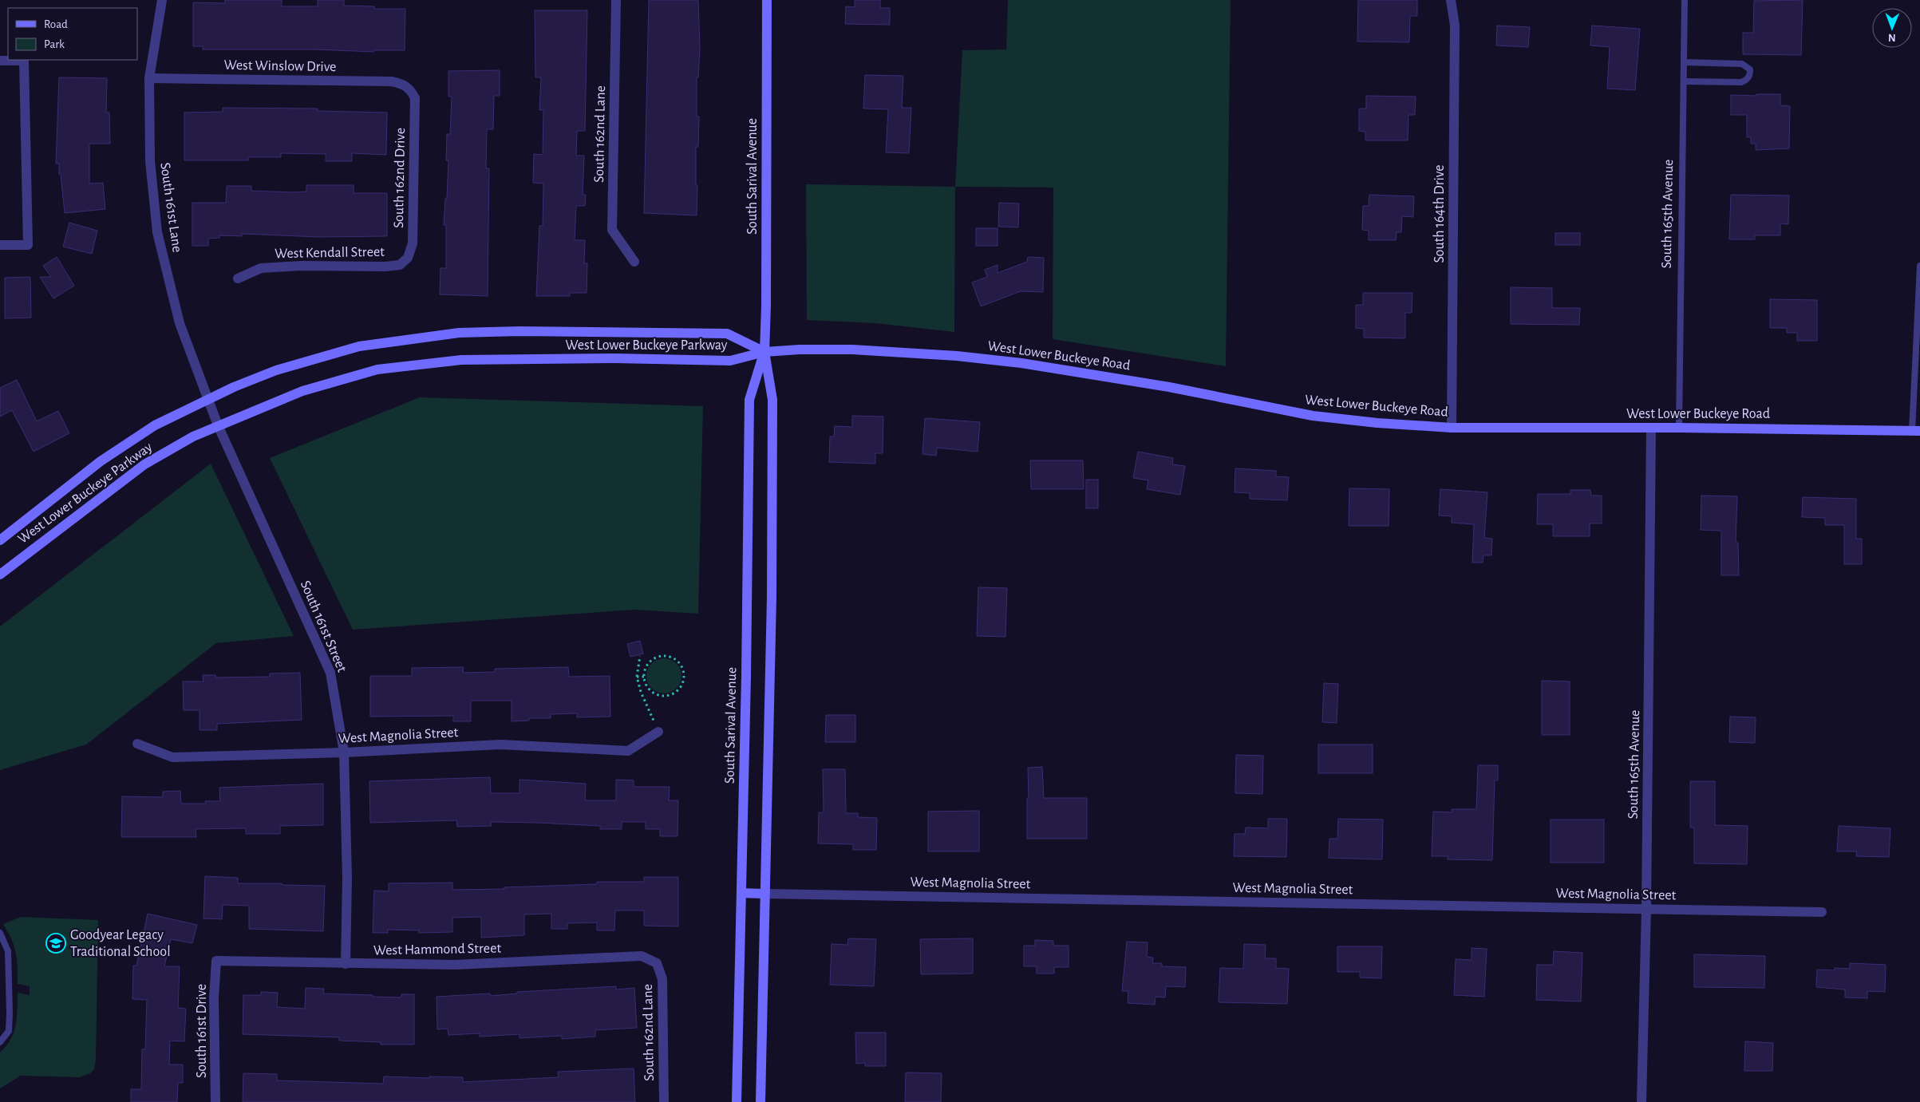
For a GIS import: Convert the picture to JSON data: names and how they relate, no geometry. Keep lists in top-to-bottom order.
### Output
{
  "streets": {
    "main road": ["South Sarival Avenue", "West Lower Buckeye Parkway", "West Lower Buckeye Road"],
    "street": [
      "West Winslow Drive",
      "South 162nd Lane",
      "South 162nd Drive",
      "South 161st Lane",
      "South 164th Drive",
      "South 165th Avenue",
      "West Kendall Street",
      "South 161st Street",
      "West Magnolia Street",
      "West Hammond Street",
      "South 161st Drive"
    ]
  },
  "crossings": [
    ["West Winslow Drive", "South 162nd Drive"],
    ["West Winslow Drive", "South 161st Lane"],
    ["South 162nd Lane", "West Hammond Street"],
    ["South Sarival Avenue", "West Lower Buckeye Parkway"],
    ["South Sarival Avenue", "West Lower Buckeye Road"],
    ["South Sarival Avenue", "West Magnolia Street"],
    ["South 162nd Drive", "West Kendall Street"],
    ["South 161st Lane", "West Lower Buckeye Parkway"],
    ["South 161st Lane", "South 161st Street"],
    ["South 164th Drive", "West Lower Buckeye Road"],
    ["South 165th Avenue", "West Lower Buckeye Road"],
    ["South 165th Avenue", "West Magnolia Street"],
    ["West Lower Buckeye Parkway", "West Lower Buckeye Road"],
    ["West Lower Buckeye Parkway", "South 161st Street"],
    ["South 161st Street", "West Magnolia Street"],
    ["South 161st Street", "West Hammond Street"],
    ["West Hammond Street", "South 161st Drive"]
  ],
  "places": {
    "school or university": ["Goodyear Legacy Traditional School"]
  },
  "legend": ["Road", "Park"],
  "north": "bottom"
}
